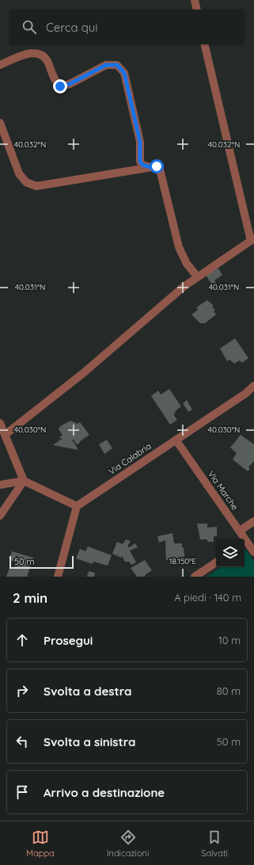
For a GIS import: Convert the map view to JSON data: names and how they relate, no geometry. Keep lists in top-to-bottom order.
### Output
{
  "streets": {
    "street": ["Via Calabria", "Via Marche"]
  },
  "crossings": [
    ["Via Calabria", "Via Marche"]
  ],
  "scale_bar": "50 m",
  "page": {
    "search": "Cerca qui",
    "scale": "50 m",
    "heading": ["2 min", "A piedi · 140 m"],
    "list": [
      ["Prosegui", "10 m"],
      ["Svolta a destra", "80 m"],
      ["Svolta a sinistra", "50 m"],
      "Arrivo a destinazione"
    ],
    "nav": ["Mappa", "Indicazioni", "Salvati"]
  },
  "coordinates": [
    "40.032°N",
    "40.031°N",
    "40.030°N",
    "18.150°E"
  ]
}
